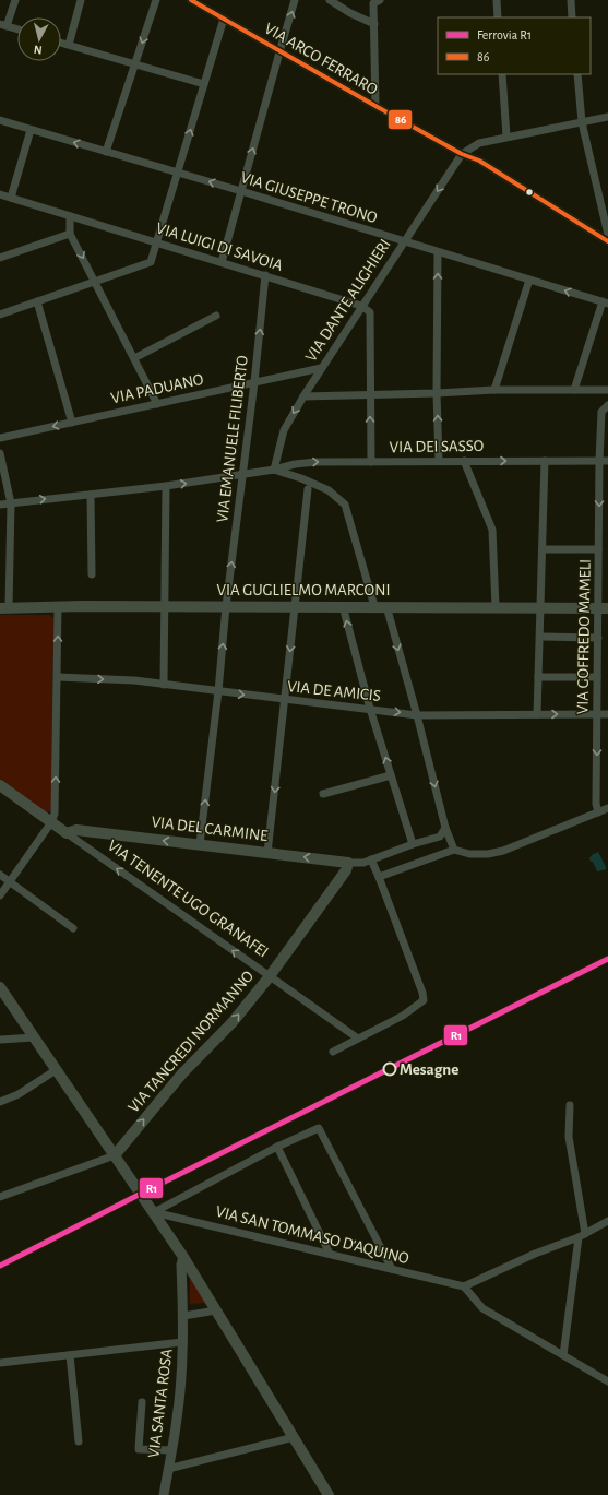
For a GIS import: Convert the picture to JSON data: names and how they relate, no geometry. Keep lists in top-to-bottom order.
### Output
{
  "streets": {
    "main road": [
      "VIA GUGLIELMO MARCONI",
      "VIA DEL CARMINE",
      "VIA TENENTE UGO GRANAFEI",
      "VIA TANCREDI NORMANNO"
    ],
    "street": [
      "VIA ARCO FERRARO",
      "VIA GIUSEPPE TRONO",
      "VIA LUIGI DI SAVOIA",
      "VIA DANTE ALIGHIERI",
      "VIA PADUANO",
      "VIA EMANUELE FILIBERTO",
      "VIA DEI SASSO",
      "VIA GOFFREDO MAMELI",
      "VIA DE AMICIS",
      "VIA SAN TOMMASO D'AQUINO",
      "VIA SANTA ROSA"
    ]
  },
  "crossings": [
    ["VIA ARCO FERRARO", "VIA DANTE ALIGHIERI"],
    ["VIA GIUSEPPE TRONO", "VIA DANTE ALIGHIERI"],
    ["VIA LUIGI DI SAVOIA", "VIA DANTE ALIGHIERI"],
    ["VIA LUIGI DI SAVOIA", "VIA EMANUELE FILIBERTO"],
    ["VIA DANTE ALIGHIERI", "VIA PADUANO"],
    ["VIA DANTE ALIGHIERI", "VIA DEI SASSO"],
    ["VIA PADUANO", "VIA EMANUELE FILIBERTO"],
    ["VIA EMANUELE FILIBERTO", "VIA DEI SASSO"],
    ["VIA EMANUELE FILIBERTO", "VIA GUGLIELMO MARCONI"],
    ["VIA EMANUELE FILIBERTO", "VIA DE AMICIS"],
    ["VIA EMANUELE FILIBERTO", "VIA DEL CARMINE"],
    ["VIA DEI SASSO", "VIA GOFFREDO MAMELI"],
    ["VIA GUGLIELMO MARCONI", "VIA GOFFREDO MAMELI"],
    ["VIA GOFFREDO MAMELI", "VIA DE AMICIS"],
    ["VIA DEL CARMINE", "VIA TENENTE UGO GRANAFEI"],
    ["VIA DEL CARMINE", "VIA TANCREDI NORMANNO"],
    ["VIA TENENTE UGO GRANAFEI", "VIA TANCREDI NORMANNO"]
  ],
  "one_way": [
    "VIA GIUSEPPE TRONO",
    "VIA DANTE ALIGHIERI",
    "VIA DEI SASSO",
    "VIA DE AMICIS",
    "VIA DEL CARMINE",
    "VIA TENENTE UGO GRANAFEI",
    "VIA TANCREDI NORMANNO"
  ],
  "places": ["Mesagne"],
  "lines": ["transit line 86", "rail line R1"],
  "legend": ["Ferrovia R1", "86"],
  "north": "bottom"
}
